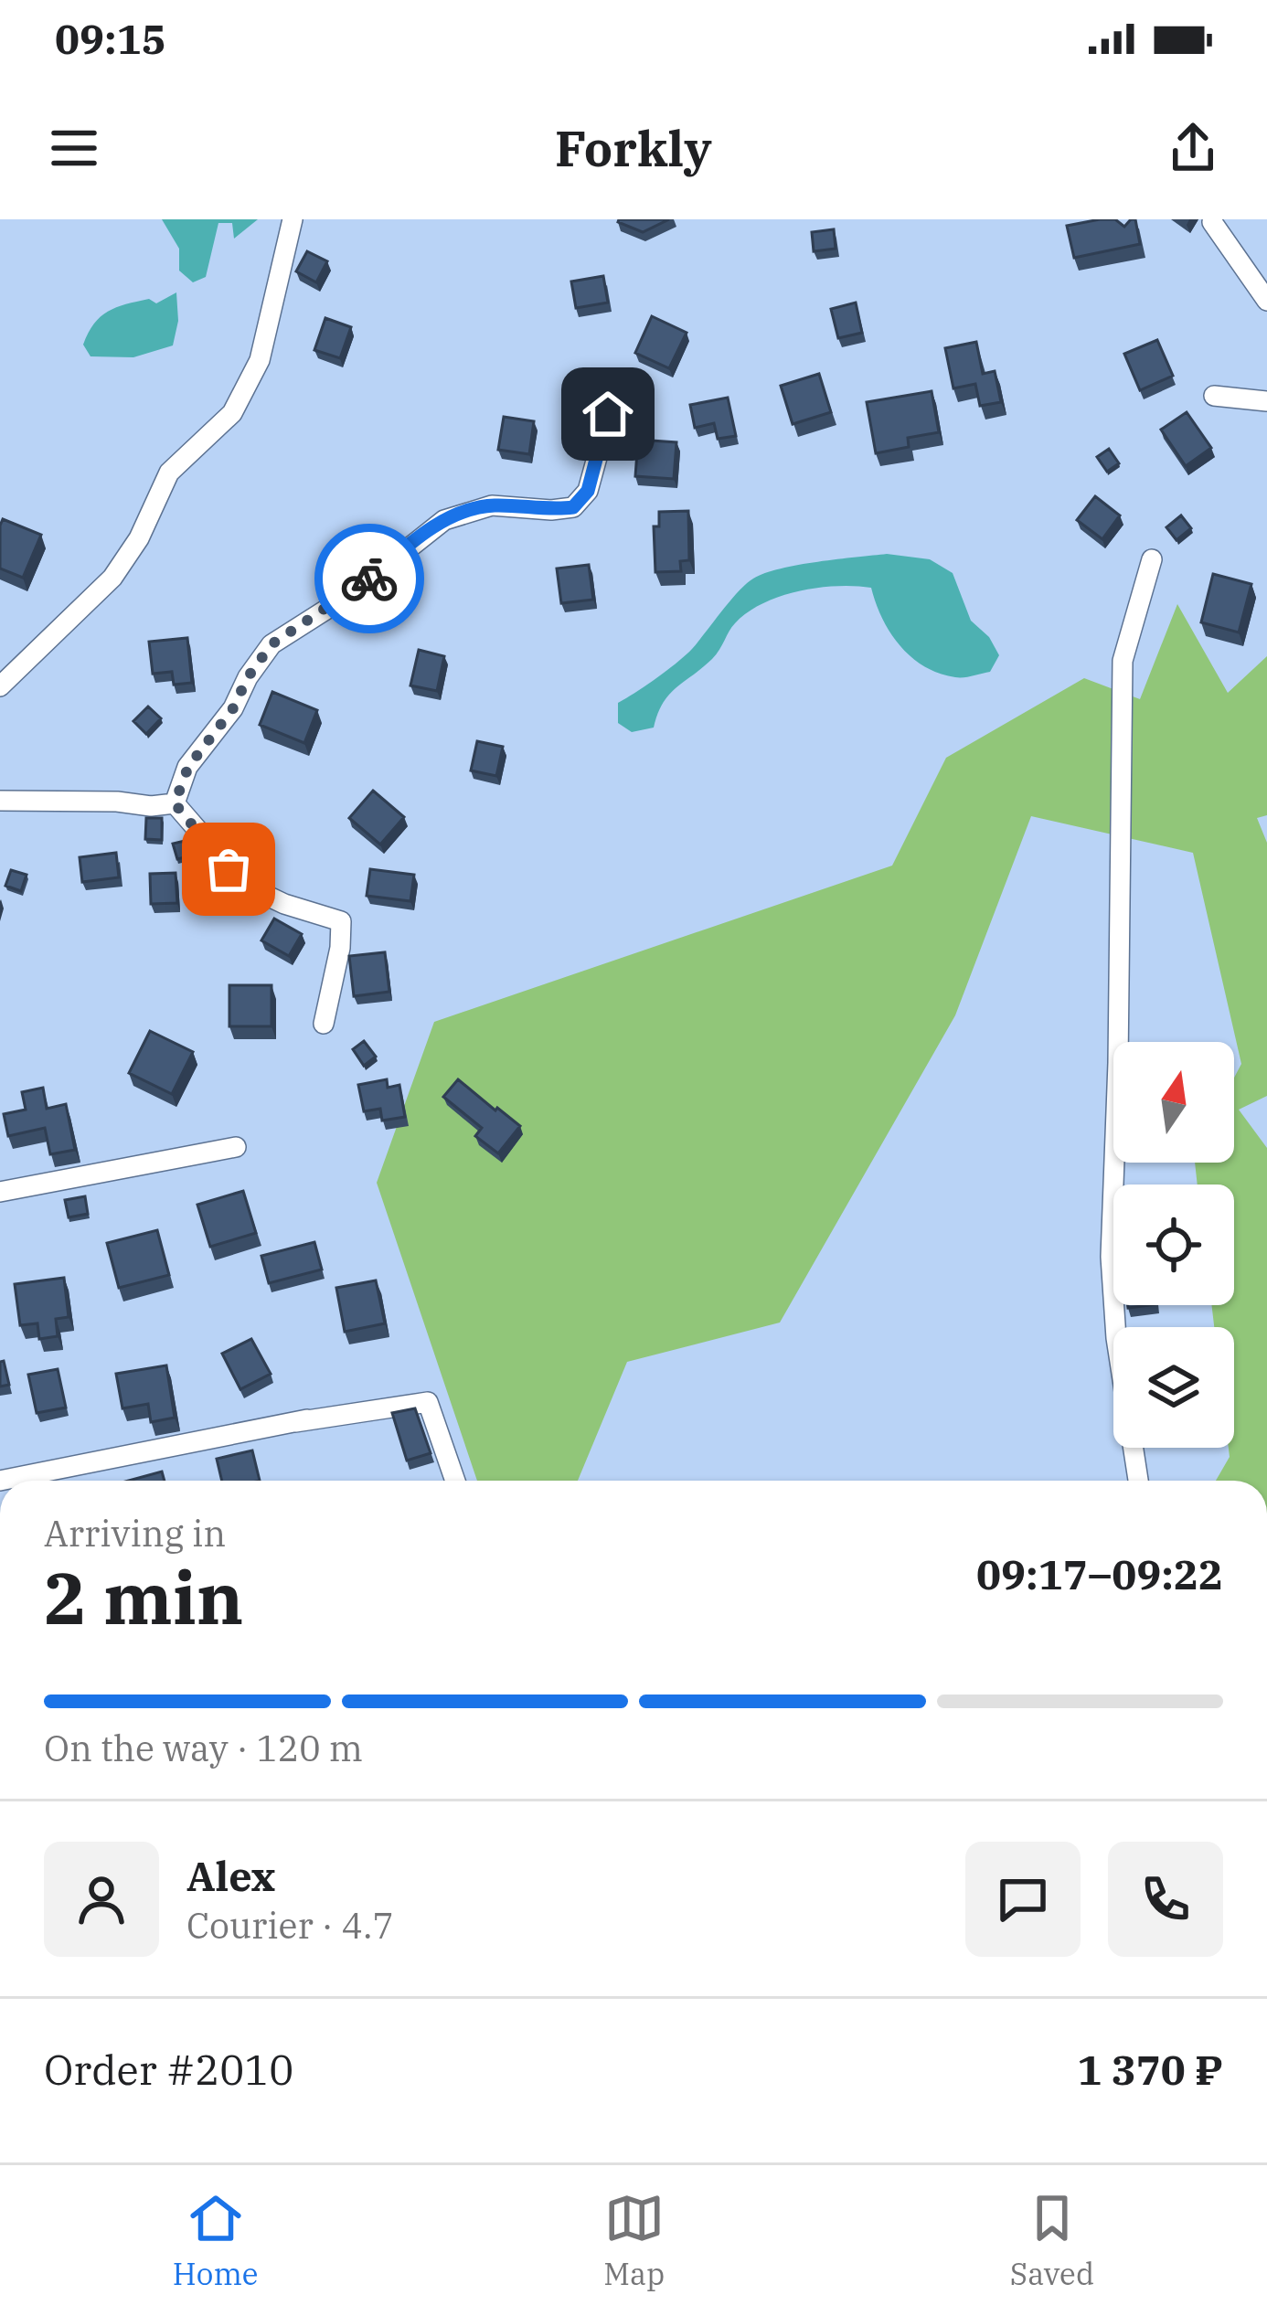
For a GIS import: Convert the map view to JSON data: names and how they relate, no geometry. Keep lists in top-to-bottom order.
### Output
{
  "north": "top",
  "page": {
    "status": "09:15",
    "header": "Forkly",
    "heading": ["2 min", "Arriving in", "09:17–09:22"],
    "panel": [
      "Alex",
      "Courier · 4.7",
      "Order #2010",
      "1 370 ₽"
    ],
    "bar": "On the way · 120 m",
    "tabs": ["Home", "Map", "Saved"]
  }
}
